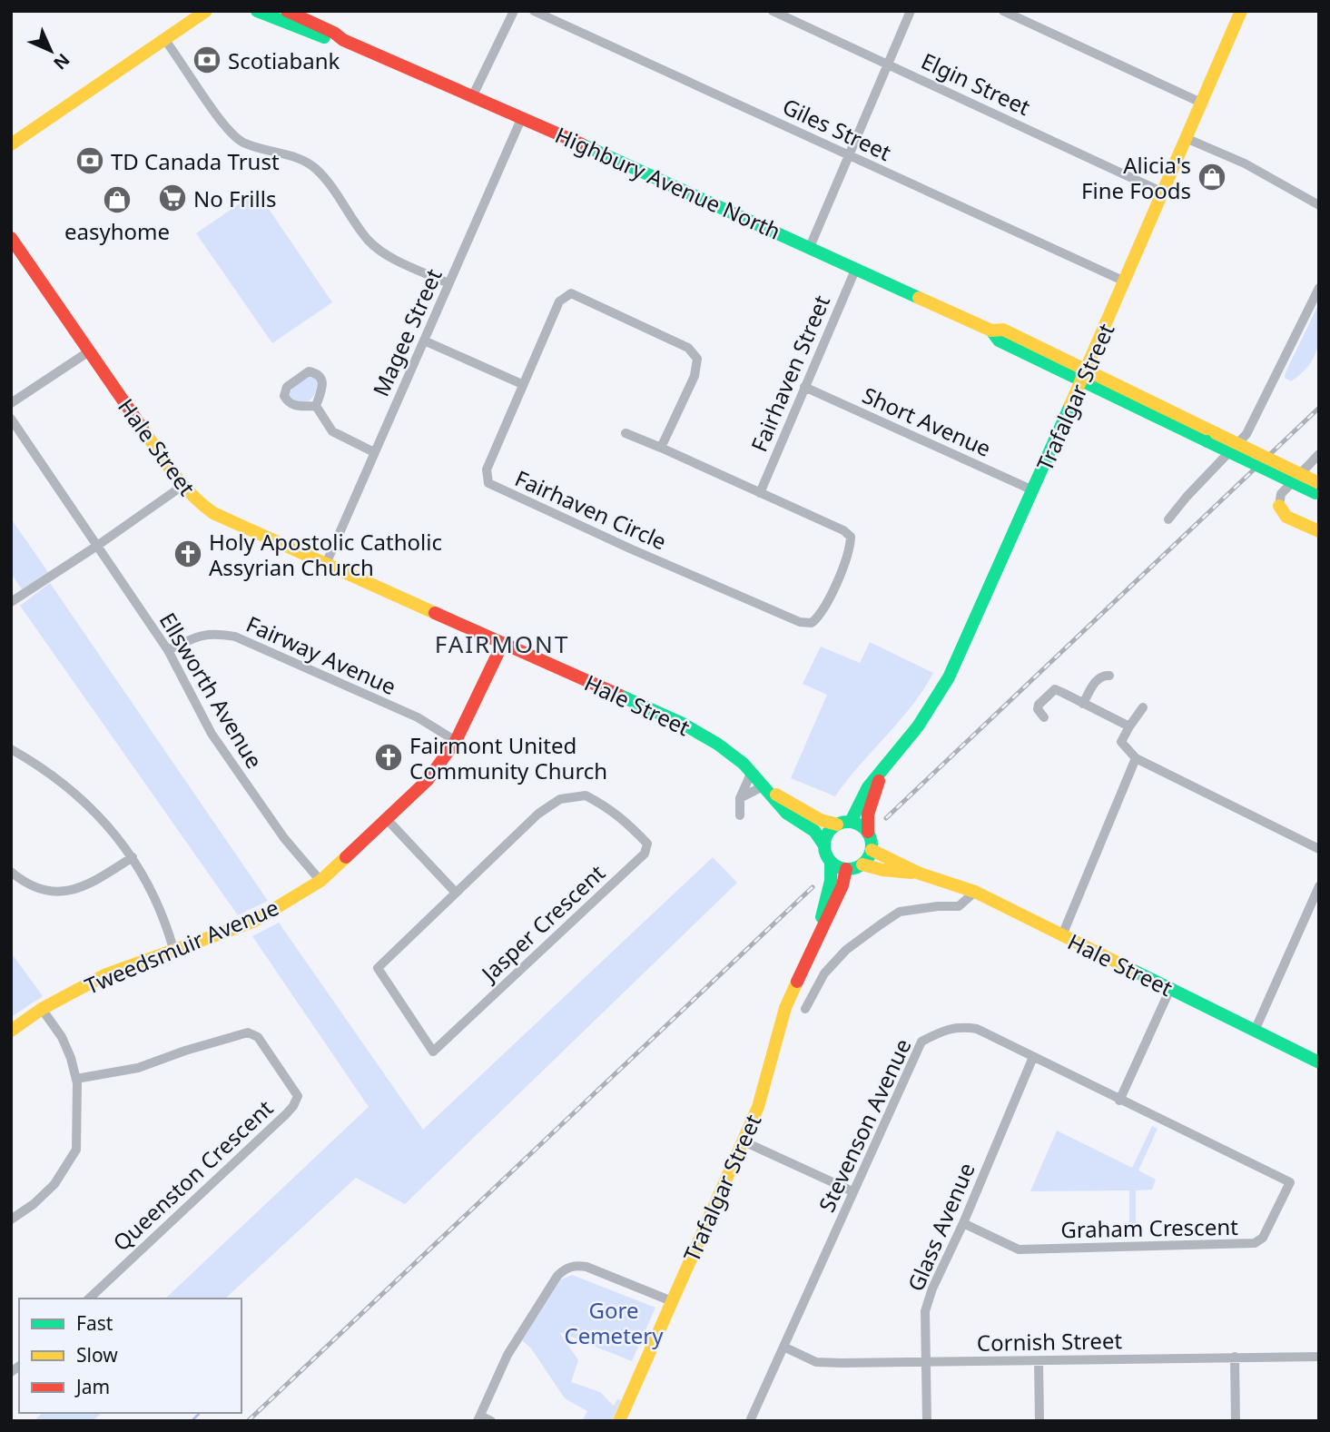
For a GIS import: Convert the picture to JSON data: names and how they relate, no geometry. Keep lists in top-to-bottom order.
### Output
{
  "streets": {
    "main road": [
      "Highbury Avenue North",
      "Trafalgar Street",
      "Hale Street",
      "Tweedsmuir Avenue"
    ],
    "street": [
      "Elgin Street",
      "Giles Street",
      "Magee Street",
      "Fairhaven Street",
      "Short Avenue",
      "Fairhaven Circle",
      "Fairway Avenue",
      "Ellsworth Avenue",
      "Jasper Crescent",
      "Stevenson Avenue",
      "Queenston Crescent",
      "Glass Avenue",
      "Graham Crescent",
      "Cornish Street"
    ]
  },
  "crossings": [
    ["Elgin Street", "Trafalgar Street"],
    ["Giles Street", "Trafalgar Street"],
    ["Highbury Avenue North", "Magee Street"],
    ["Highbury Avenue North", "Fairhaven Street"],
    ["Highbury Avenue North", "Trafalgar Street"],
    ["Magee Street", "Hale Street"],
    ["Fairhaven Street", "Short Avenue"],
    ["Fairhaven Street", "Fairhaven Circle"],
    ["Trafalgar Street", "Short Avenue"],
    ["Trafalgar Street", "Hale Street"],
    ["Trafalgar Street", "Stevenson Avenue"],
    ["Hale Street", "Tweedsmuir Avenue"],
    ["Fairway Avenue", "Ellsworth Avenue"],
    ["Fairway Avenue", "Tweedsmuir Avenue"],
    ["Ellsworth Avenue", "Tweedsmuir Avenue"],
    ["Stevenson Avenue", "Glass Avenue"],
    ["Stevenson Avenue", "Graham Crescent"],
    ["Stevenson Avenue", "Cornish Street"],
    ["Glass Avenue", "Graham Crescent"],
    ["Glass Avenue", "Cornish Street"]
  ],
  "districts": ["FAIRMONT"],
  "parks": ["Gore Cemetery"],
  "places": {
    "bank": ["Scotiabank", "TD Canada Trust"],
    "shop": ["Alicia's Fine Foods", "easyhome"],
    "supermarket": ["No Frills"],
    "church": ["Holy Apostolic Catholic Assyrian Church", "Fairmont United Community Church"]
  },
  "legend": ["Fast", "Slow", "Jam"],
  "north": "bottom right"
}
